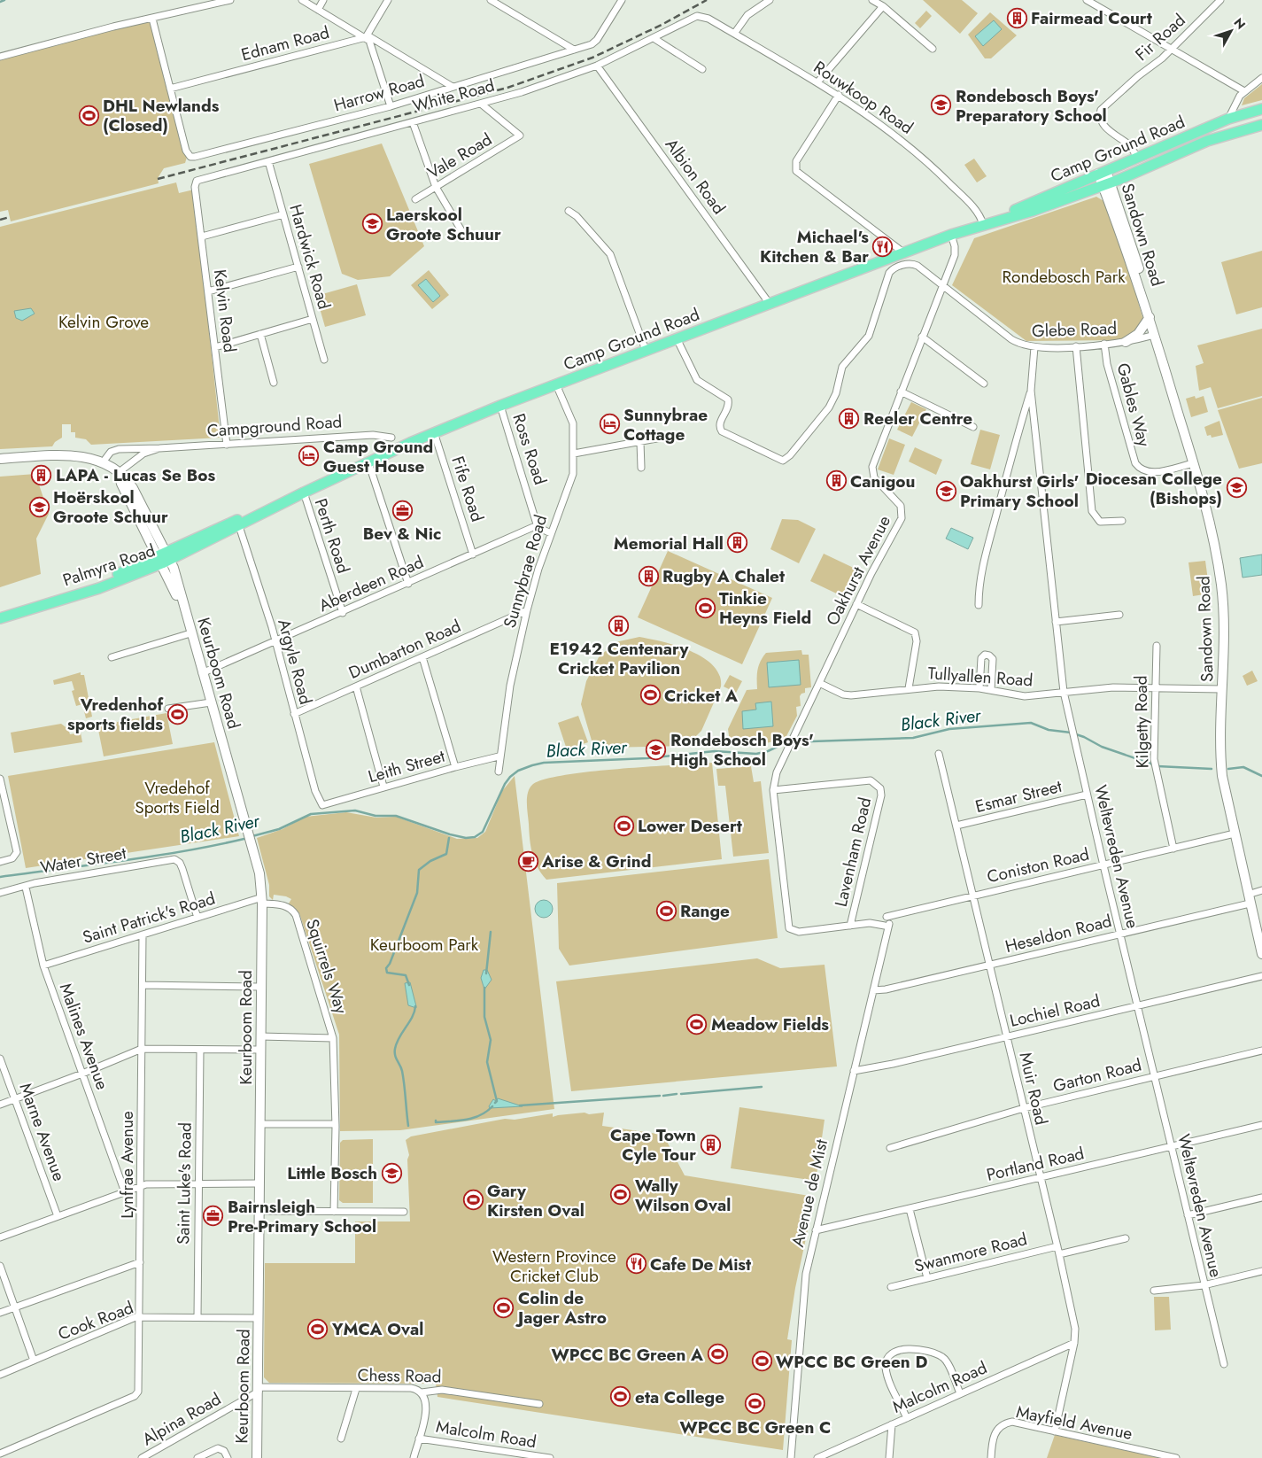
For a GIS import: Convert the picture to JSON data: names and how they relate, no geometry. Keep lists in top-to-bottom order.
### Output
{
  "streets": {
    "main road": [
      "Camp Ground Road",
      "Sandown Road",
      "Palmyra Road",
      "Keurboom Road"
    ],
    "street": [
      "Fir Road",
      "Ednam Road",
      "Harrow Road",
      "White Road",
      "Rouwkoop Road",
      "Vale Road",
      "Albion Road",
      "Hardwick Road",
      "Kelvin Road",
      "Glebe Road",
      "Gables Way",
      "Campground Road",
      "Ross Road",
      "Fife Road",
      "Perth Road",
      "Oakhurst Avenue",
      "Sunnybrae Road",
      "Aberdeen Road",
      "Dumbarton Road",
      "Argyle Road",
      "Tullyallen Road",
      "Kilgetty Road",
      "Leith Street",
      "Esmar Street",
      "Lavenham Road",
      "Weltevreden Avenue",
      "Water Street",
      "Coniston Road",
      "Saint Patrick's Road",
      "Heseldon Road",
      "Squirrels Way",
      "Lochiel Road",
      "Malines Avenue",
      "Garton Road",
      "Muir Road",
      "Marne Avenue",
      "Portland Road",
      "Lynfrae Avenue",
      "Saint Luke's Road",
      "Avenue de Mist",
      "Swanmore Road",
      "Cook Road",
      "Chess Road",
      "Malcolm Road",
      "Alpina Road",
      "Mayfield Avenue"
    ]
  },
  "crossings": [
    ["Fir Road", "Camp Ground Road"],
    ["Ednam Road", "Harrow Road"],
    ["White Road", "Rouwkoop Road"],
    ["White Road", "Vale Road"],
    ["White Road", "Albion Road"],
    ["White Road", "Hardwick Road"],
    ["White Road", "Kelvin Road"],
    ["Rouwkoop Road", "Camp Ground Road"],
    ["Camp Ground Road", "Albion Road"],
    ["Camp Ground Road", "Sandown Road"],
    ["Camp Ground Road", "Glebe Road"],
    ["Camp Ground Road", "Ross Road"],
    ["Camp Ground Road", "Fife Road"],
    ["Camp Ground Road", "Perth Road"],
    ["Camp Ground Road", "Palmyra Road"],
    ["Camp Ground Road", "Oakhurst Avenue"],
    ["Camp Ground Road", "Sunnybrae Road"],
    ["Camp Ground Road", "Argyle Road"],
    ["Camp Ground Road", "Keurboom Road"],
    ["Sandown Road", "Glebe Road"],
    ["Sandown Road", "Gables Way"],
    ["Sandown Road", "Tullyallen Road"],
    ["Sandown Road", "Coniston Road"],
    ["Sandown Road", "Heseldon Road"],
    ["Kelvin Road", "Campground Road"],
    ["Glebe Road", "Gables Way"],
    ["Glebe Road", "Oakhurst Avenue"],
    ["Glebe Road", "Weltevreden Avenue"],
    ["Ross Road", "Aberdeen Road"],
    ["Fife Road", "Aberdeen Road"],
    ["Perth Road", "Aberdeen Road"],
    ["Palmyra Road", "Keurboom Road"],
    ["Oakhurst Avenue", "Tullyallen Road"],
    ["Oakhurst Avenue", "Lavenham Road"],
    ["Oakhurst Avenue", "Coniston Road"],
    ["Sunnybrae Road", "Dumbarton Road"],
    ["Sunnybrae Road", "Leith Street"],
    ["Aberdeen Road", "Argyle Road"],
    ["Aberdeen Road", "Keurboom Road"],
    ["Dumbarton Road", "Argyle Road"],
    ["Argyle Road", "Leith Street"],
    ["Keurboom Road", "Saint Patrick's Road"],
    ["Keurboom Road", "Squirrels Way"],
    ["Keurboom Road", "Cook Road"],
    ["Keurboom Road", "Chess Road"],
    ["Keurboom Road", "Alpina Road"],
    ["Tullyallen Road", "Kilgetty Road"],
    ["Tullyallen Road", "Weltevreden Avenue"],
    ["Kilgetty Road", "Coniston Road"],
    ["Esmar Street", "Weltevreden Avenue"],
    ["Esmar Street", "Muir Road"],
    ["Lavenham Road", "Coniston Road"],
    ["Weltevreden Avenue", "Coniston Road"],
    ["Weltevreden Avenue", "Heseldon Road"],
    ["Weltevreden Avenue", "Lochiel Road"],
    ["Weltevreden Avenue", "Garton Road"],
    ["Weltevreden Avenue", "Portland Road"],
    ["Water Street", "Saint Patrick's Road"],
    ["Water Street", "Malines Avenue"],
    ["Coniston Road", "Muir Road"],
    ["Coniston Road", "Avenue de Mist"],
    ["Saint Patrick's Road", "Squirrels Way"],
    ["Saint Patrick's Road", "Malines Avenue"],
    ["Saint Patrick's Road", "Lynfrae Avenue"],
    ["Heseldon Road", "Muir Road"],
    ["Heseldon Road", "Avenue de Mist"],
    ["Lochiel Road", "Muir Road"],
    ["Lochiel Road", "Avenue de Mist"],
    ["Garton Road", "Muir Road"],
    ["Muir Road", "Portland Road"],
    ["Muir Road", "Swanmore Road"],
    ["Muir Road", "Malcolm Road"],
    ["Muir Road", "Mayfield Avenue"],
    ["Portland Road", "Avenue de Mist"],
    ["Lynfrae Avenue", "Cook Road"],
    ["Saint Luke's Road", "Cook Road"],
    ["Chess Road", "Alpina Road"]
  ],
  "water": ["Black River"],
  "parks": [
    "Rondebosch Park",
    "Kelvin Grove",
    "Vredehof Sports Field",
    "Keurboom Park",
    "Western Province Cricket Club"
  ],
  "places": {
    "building": [
      "Fairmead Court",
      "Reeler Centre",
      "LAPA - Lucas Se Bos",
      "Canigou",
      "Memorial Hall",
      "Rugby A Chalet",
      "E1942 Centenary Cricket Pavilion",
      "Cape Town Cyle Tour"
    ],
    "school or university": [
      "Rondebosch Boys' Preparatory School",
      "Laerskool Groote Schuur",
      "Diocesan College (Bishops)",
      "Oakhurst Girls' Primary School",
      "Hoërskool Groote Schuur",
      "Rondebosch Boys' High School",
      "Little Bosch"
    ],
    "sports": [
      "DHL Newlands (Closed)",
      "Tinkie Heyns Field",
      "Cricket A",
      "Vredenhof sports fields",
      "Lower Desert",
      "Range",
      "Meadow Fields",
      "Wally Wilson Oval",
      "Gary Kirsten Oval",
      "Colin de Jager Astro",
      "YMCA Oval",
      "WPCC BC Green A",
      "WPCC BC Green D",
      "eta College",
      "WPCC BC Green C"
    ],
    "restaurant": ["Michael's Kitchen & Bar", "Cafe De Mist"],
    "hotel": ["Sunnybrae Cottage", "Camp Ground Guest House"],
    "office": ["Bev & Nic", "Bairnsleigh Pre-Primary School"],
    "cafe": ["Arise & Grind"]
  },
  "north": "top right"
}
